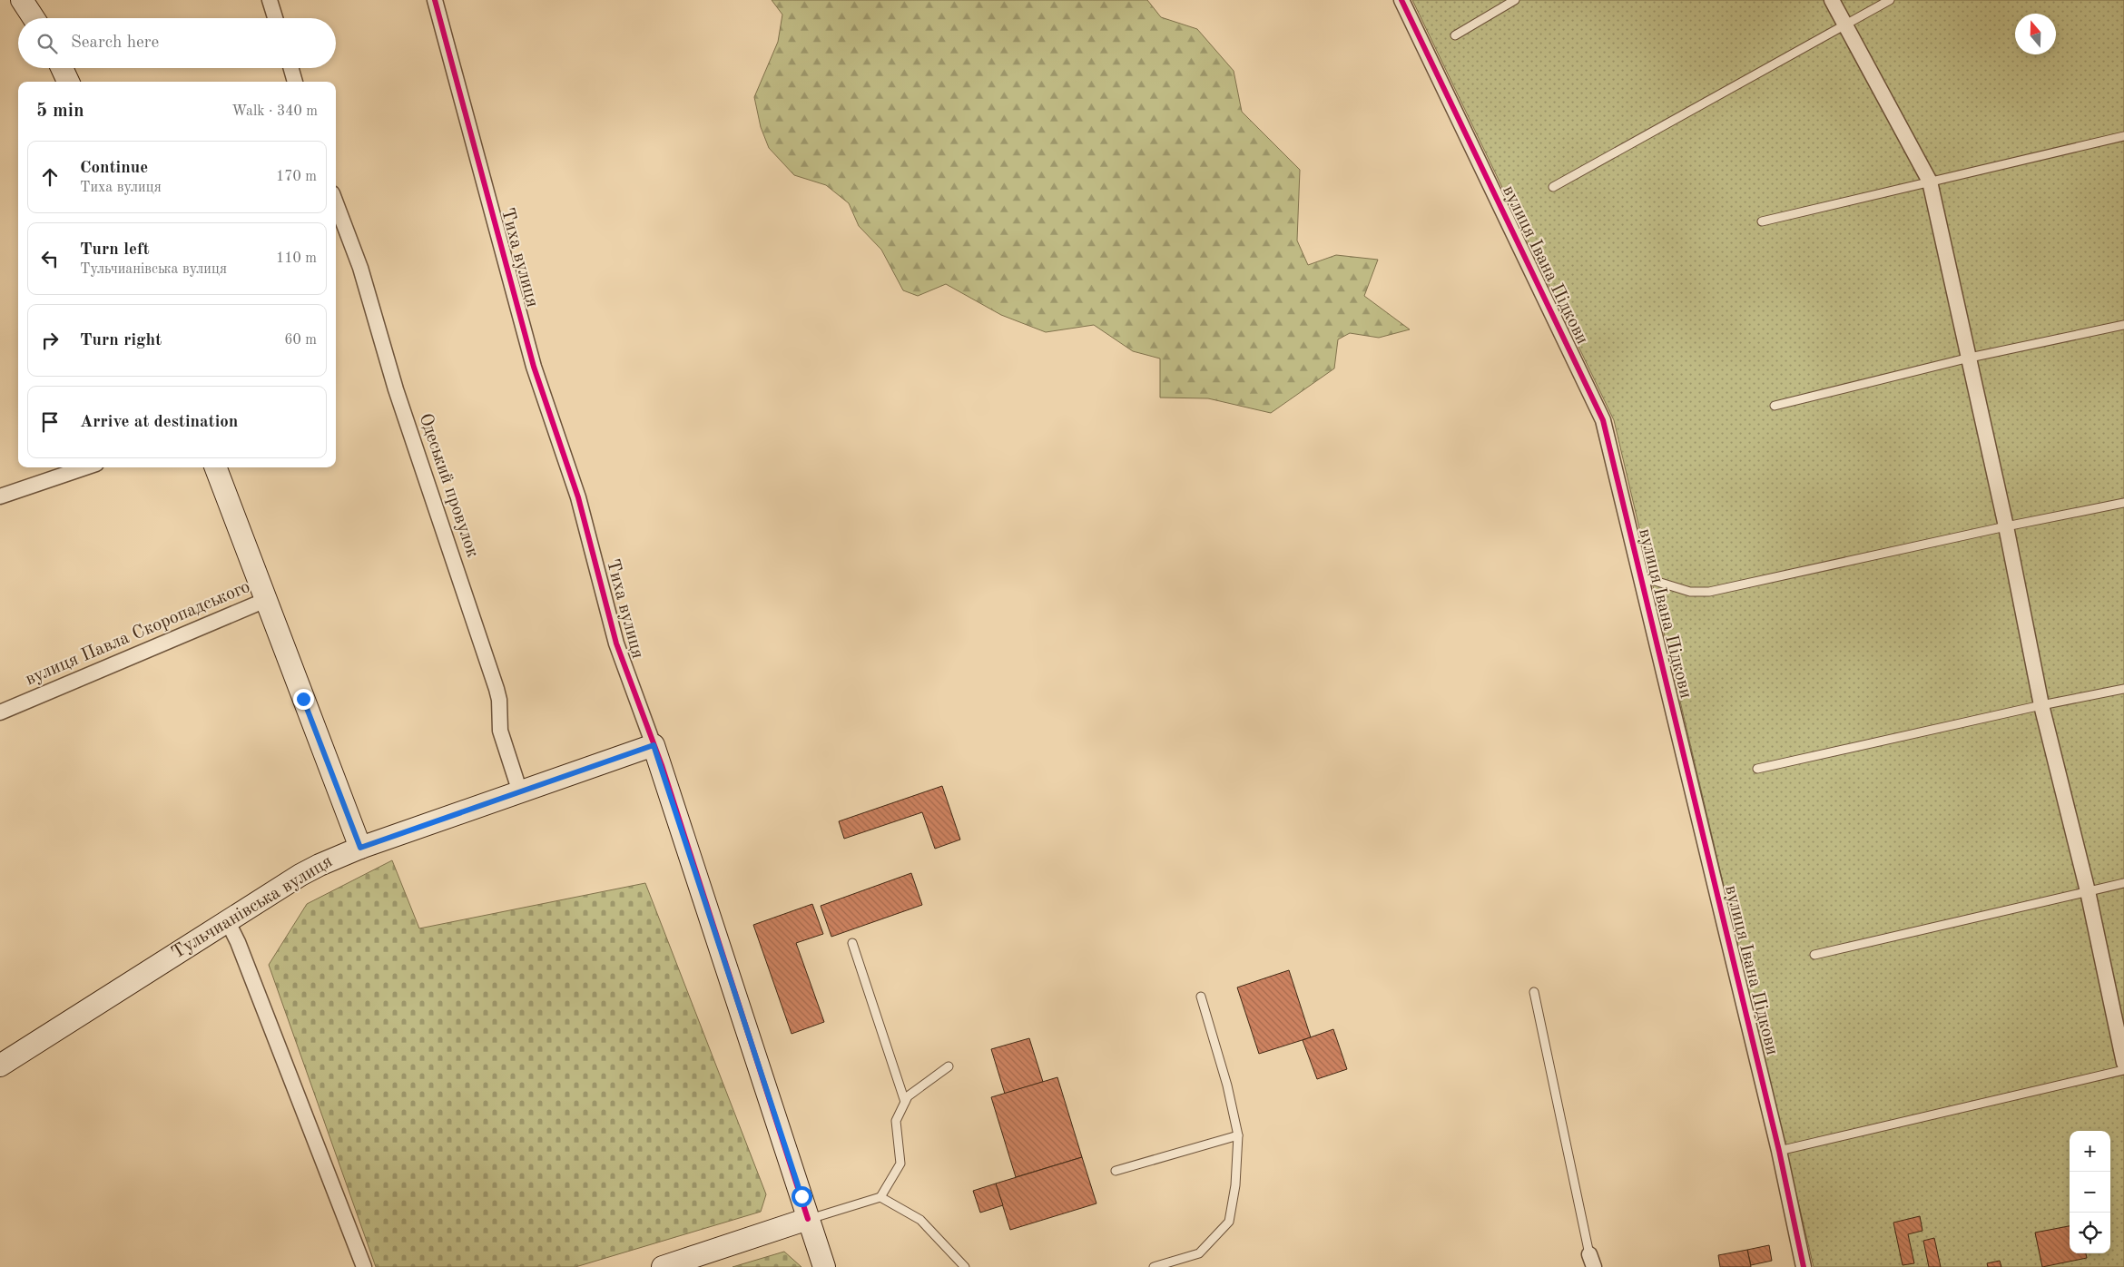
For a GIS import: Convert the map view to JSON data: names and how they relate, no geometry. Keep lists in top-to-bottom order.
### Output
{
  "streets": {
    "street": [
      "Тиха вулиця",
      "вулиця Івана Підкови",
      "Одеський провулок",
      "вулиця Павла Скоропадського",
      "Тульчианівська вулиця"
    ]
  },
  "crossings": [
    ["Тиха вулиця", "Тульчианівська вулиця"],
    ["Одеський провулок", "Тульчианівська вулиця"]
  ],
  "north": "top",
  "page": {
    "search": "Search here",
    "heading": ["5 min", "Walk · 340 m"],
    "list": [
      ["Continue", "Тиха вулиця", "170 m"],
      ["Turn left", "Тульчианівська вулиця", "110 m"],
      ["Turn right", "60 m"],
      "Arrive at destination"
    ],
    "map_buttons": ["+", "−"]
  }
}
